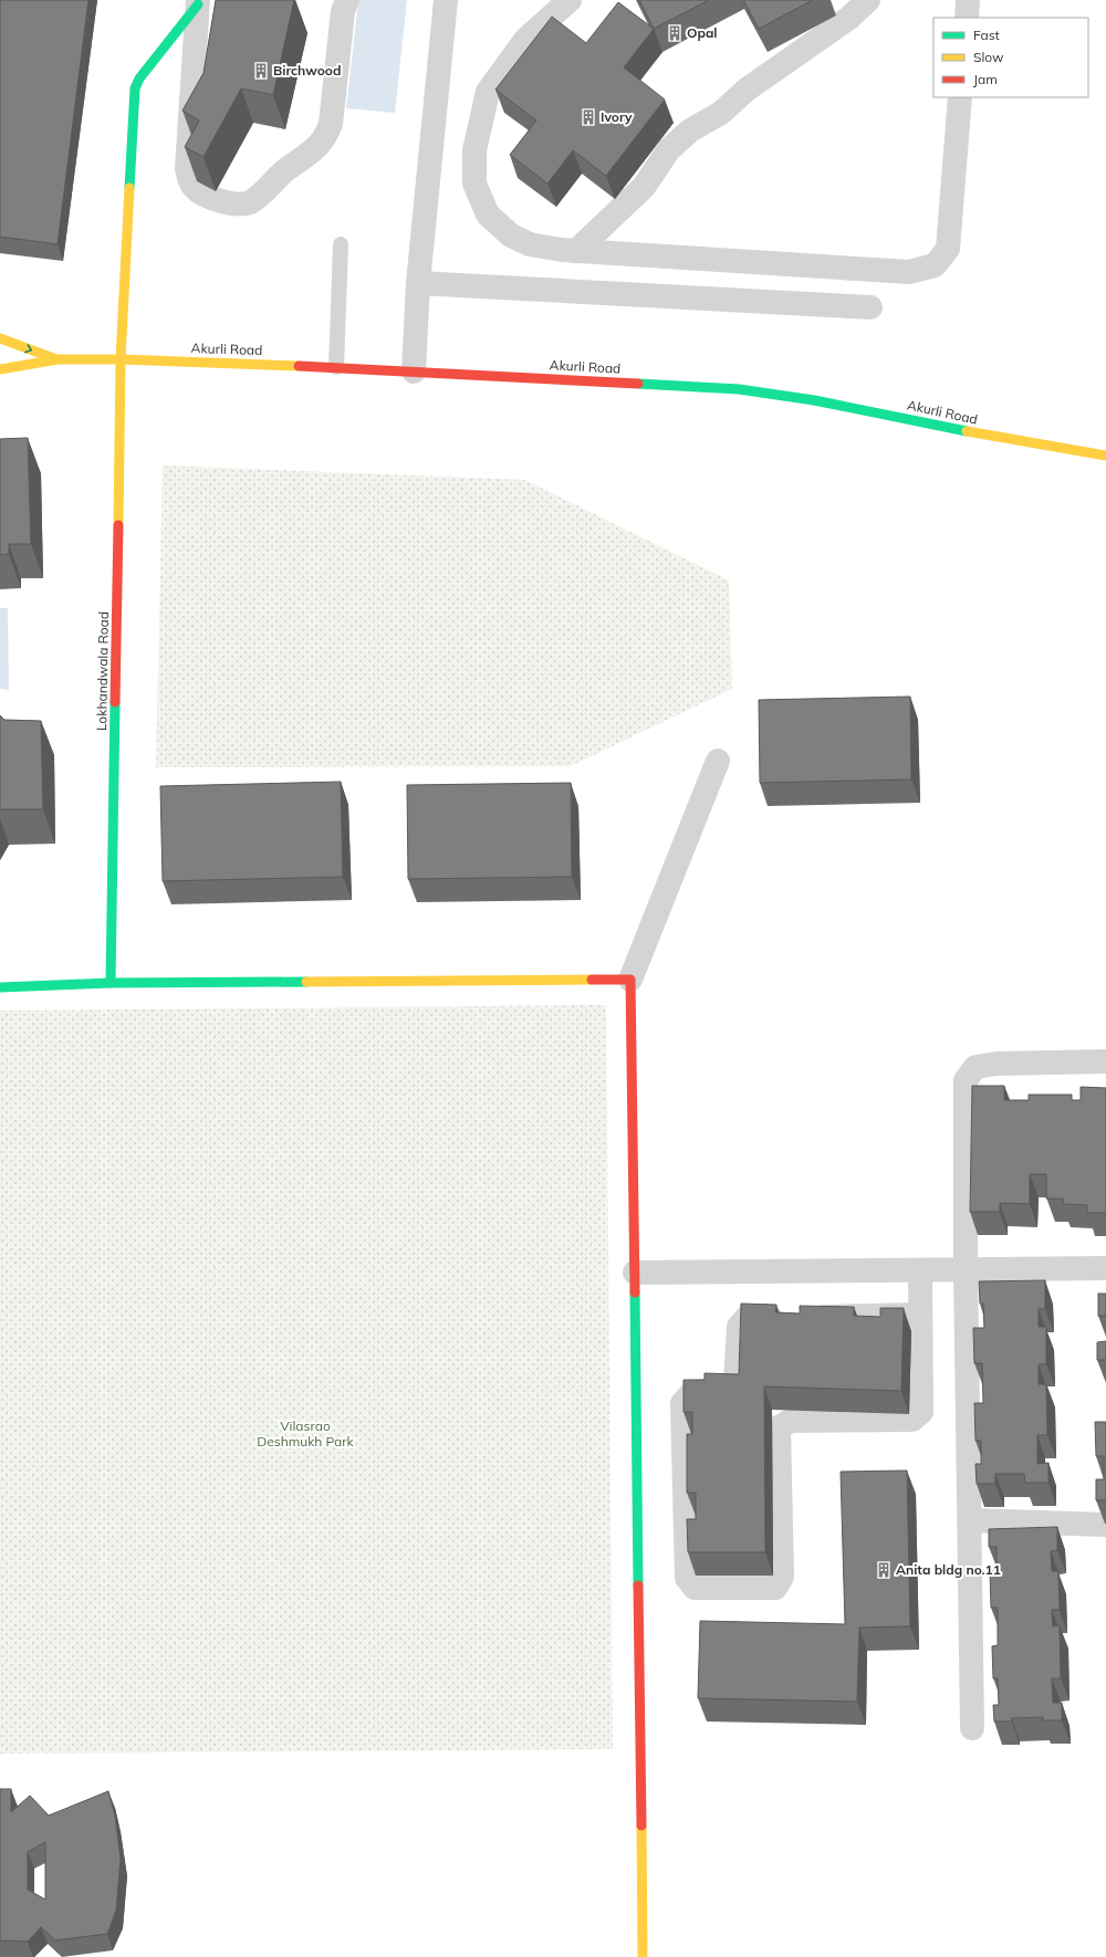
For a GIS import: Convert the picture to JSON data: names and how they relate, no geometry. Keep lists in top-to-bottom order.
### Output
{
  "streets": {
    "street": ["Akurli Road", "Lokhandwala Road"]
  },
  "crossings": [
    ["Akurli Road", "Lokhandwala Road"]
  ],
  "parks": ["Vilasrao Deshmukh Park"],
  "places": {
    "building": [
      "Opal",
      "Birchwood",
      "Ivory",
      "Anita bldg no.11"
    ]
  },
  "legend": ["Fast", "Slow", "Jam"]
}
